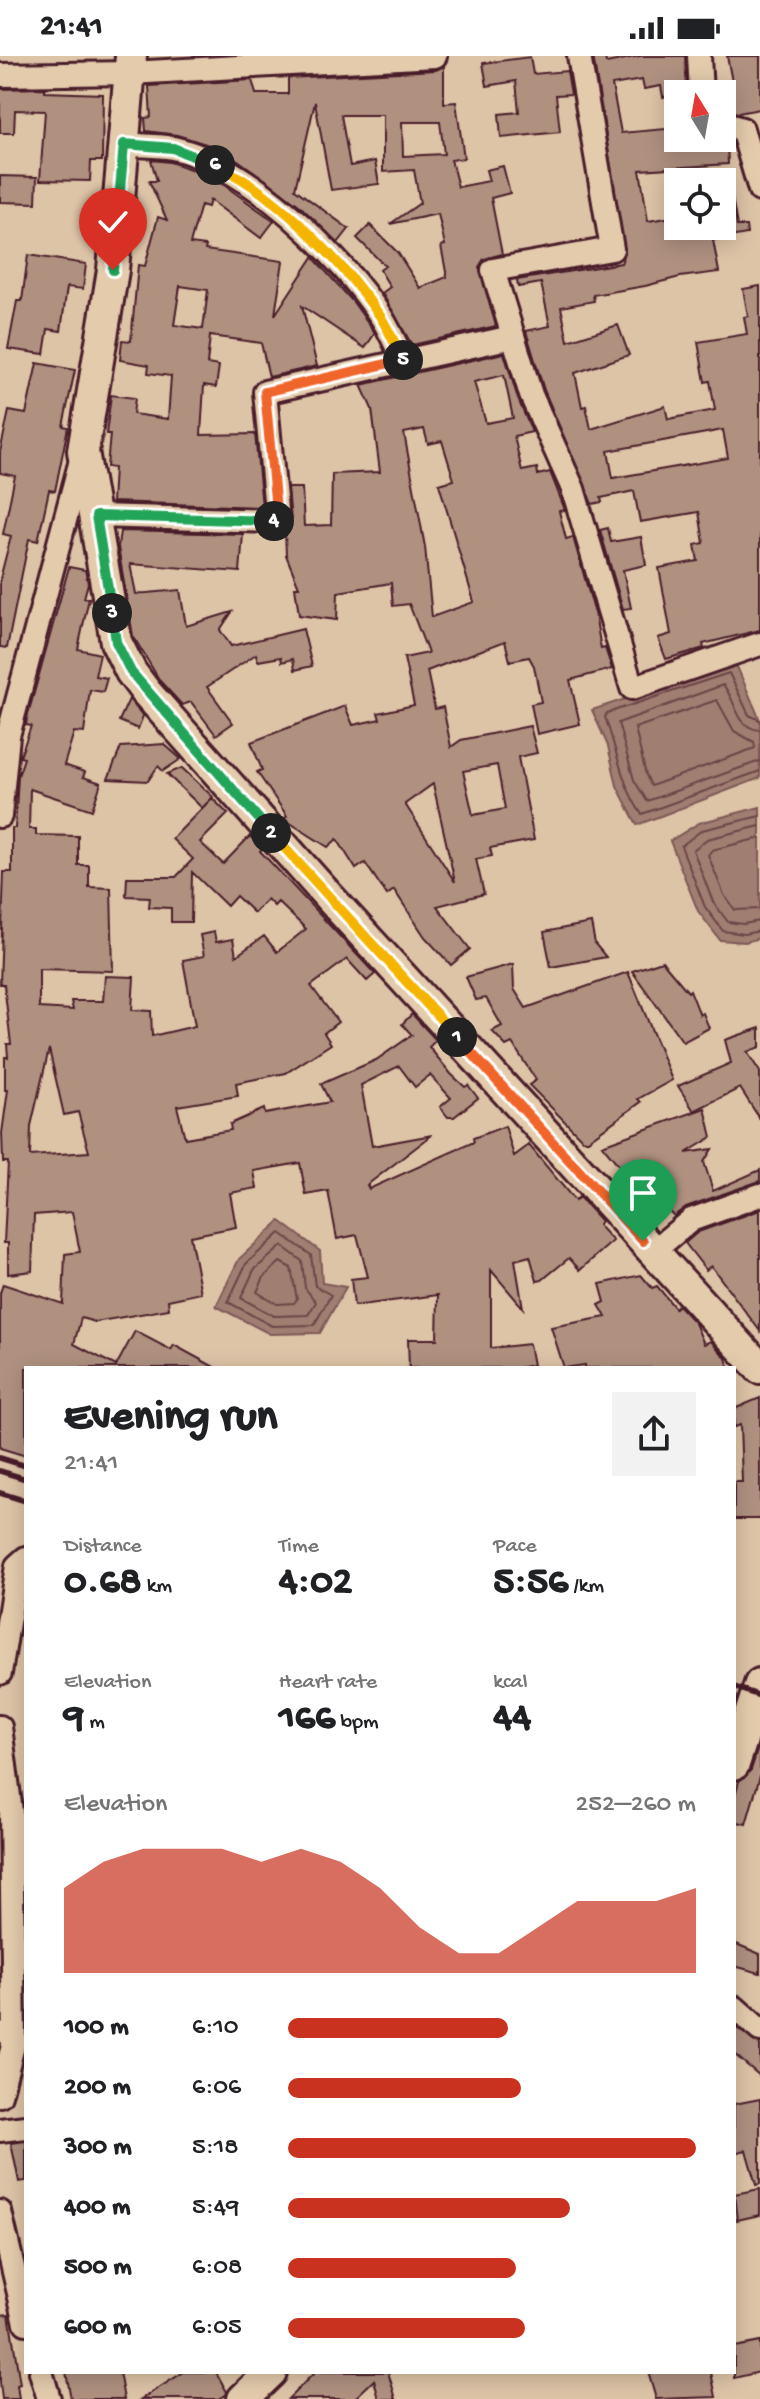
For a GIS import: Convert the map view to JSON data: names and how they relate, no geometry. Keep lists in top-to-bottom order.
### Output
{
  "north": "top",
  "page": {
    "status": "21:41",
    "pins": [
      "6",
      "5",
      "4",
      "3",
      "2",
      "1"
    ],
    "heading": ["Evening run", "21:41"],
    "stats": [
      ["Distance", "0.68 km"],
      ["Time", "4:02"],
      ["Pace", "5:56 /km"],
      ["Elevation", "9 m"],
      ["Heart rate", "166 bpm"],
      ["kcal", "44"]
    ],
    "chart": ["Elevation", "252–260 m"],
    "list": [
      {
        "name": "100 m",
        "note": "6:10"
      },
      {
        "name": "200 m",
        "note": "6:06"
      },
      {
        "name": "300 m",
        "note": "5:18"
      },
      {
        "name": "400 m",
        "note": "5:49"
      },
      {
        "name": "500 m",
        "note": "6:08"
      },
      {
        "name": "600 m",
        "note": "6:05"
      }
    ]
  }
}
